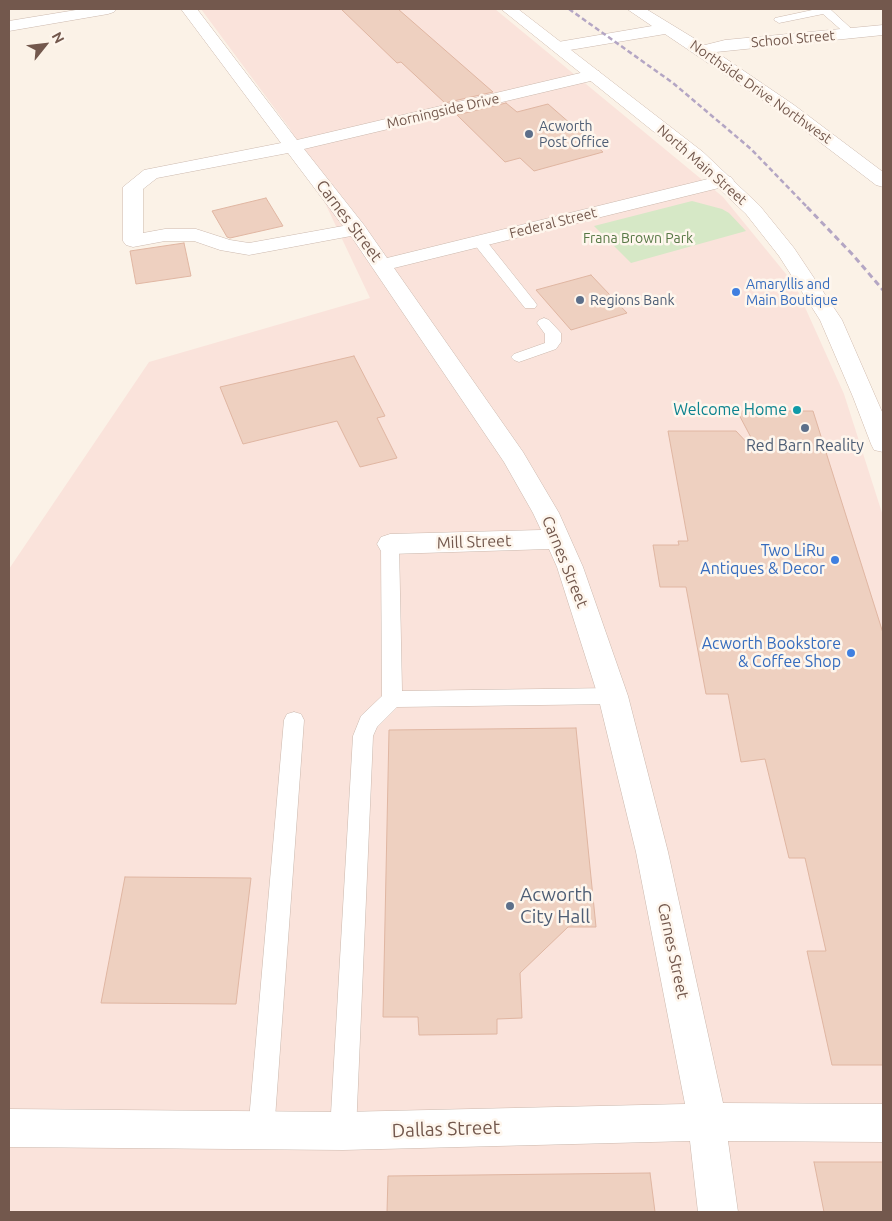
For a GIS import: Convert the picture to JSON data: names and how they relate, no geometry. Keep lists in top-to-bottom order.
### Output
{
  "streets": {
    "street": [
      "School Street",
      "Northside Drive Northwest",
      "Morningside Drive",
      "North Main Street",
      "Carnes Street",
      "Federal Street",
      "Mill Street",
      "Dallas Street"
    ]
  },
  "crossings": [
    ["School Street", "Northside Drive Northwest"],
    ["Morningside Drive", "North Main Street"],
    ["Morningside Drive", "Carnes Street"],
    ["North Main Street", "Federal Street"],
    ["Carnes Street", "Federal Street"],
    ["Carnes Street", "Mill Street"],
    ["Carnes Street", "Dallas Street"]
  ],
  "parks": ["Frana Brown Park"],
  "places": [
    "Acworth Post Office",
    "Amaryllis and Main Boutique",
    "Regions Bank",
    "Welcome Home",
    "Red Barn Reality",
    "Two LiRu Antiques & Decor",
    "Acworth Bookstore & Coffee Shop",
    "Acworth City Hall"
  ],
  "north": "top right"
}
